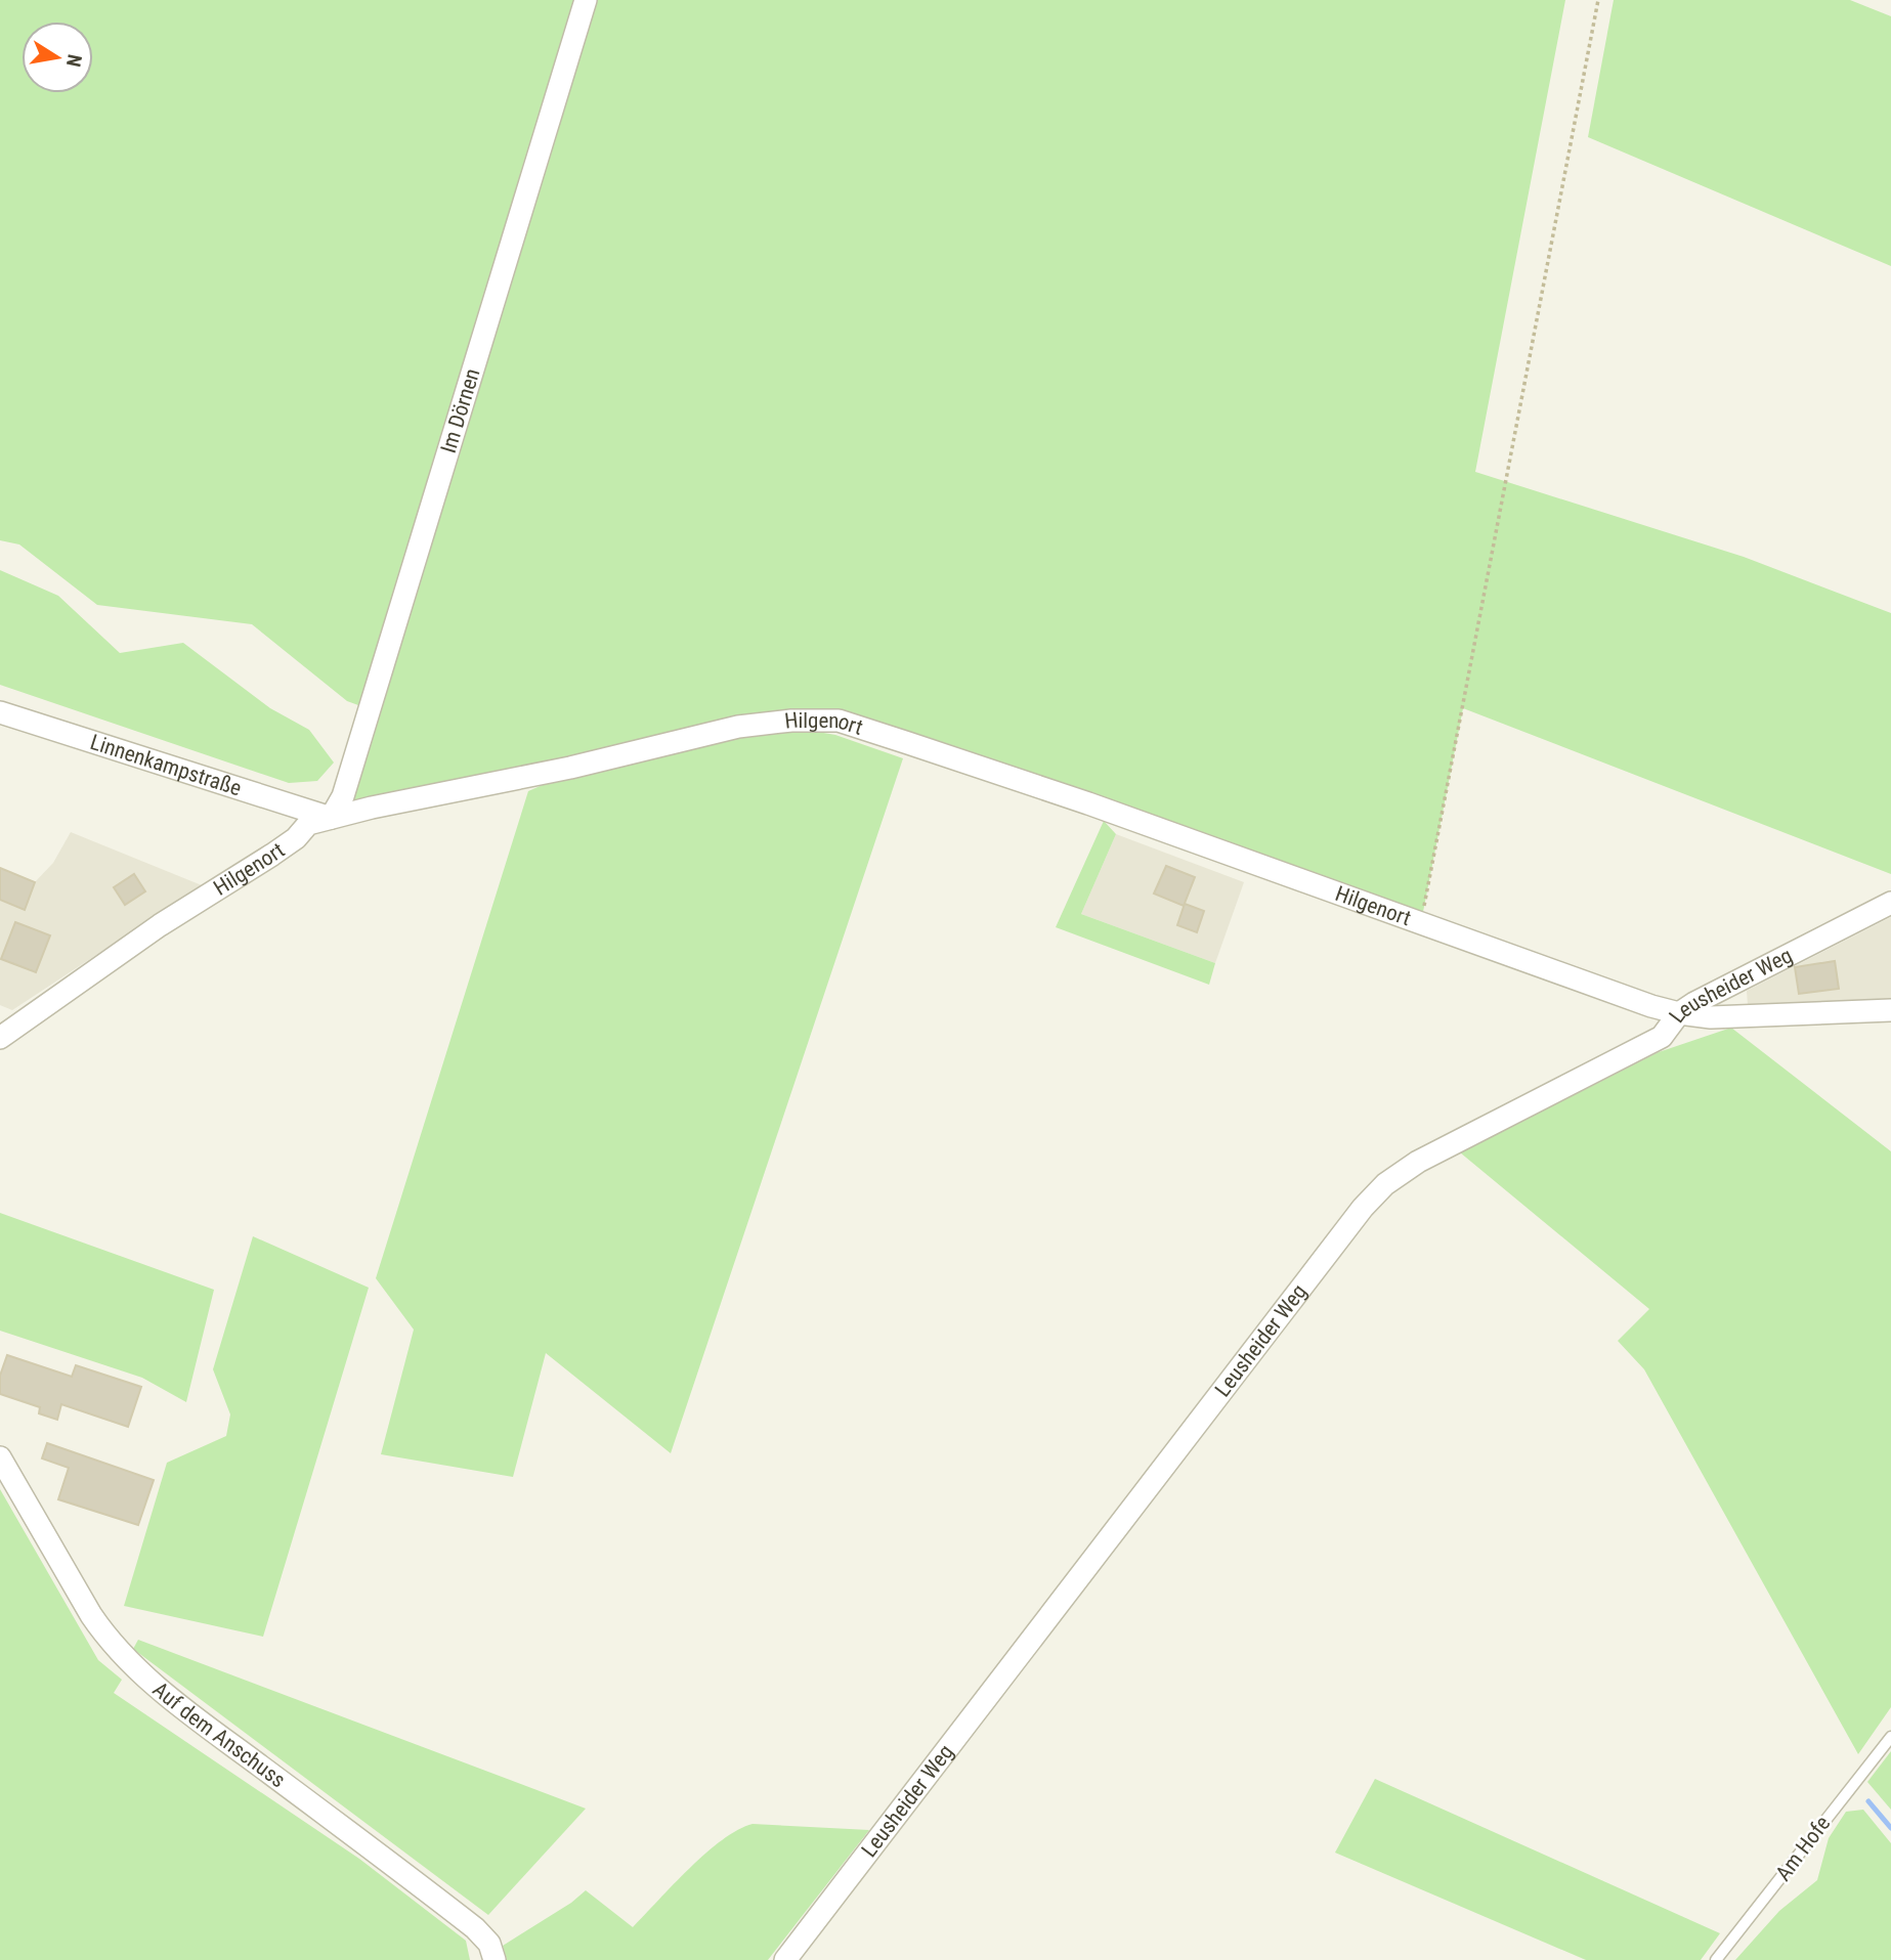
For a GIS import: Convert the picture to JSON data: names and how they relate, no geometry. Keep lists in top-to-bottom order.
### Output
{
  "streets": {
    "street": [
      "Im Dörnen",
      "Hilgenort",
      "Linnenkampstraße",
      "Leusheider Weg",
      "Auf dem Anschuss"
    ],
    "lane": ["Am Hofe"]
  },
  "crossings": [
    ["Im Dörnen", "Hilgenort"],
    ["Im Dörnen", "Linnenkampstraße"],
    ["Hilgenort", "Linnenkampstraße"],
    ["Hilgenort", "Leusheider Weg"]
  ],
  "north": "right"
}
